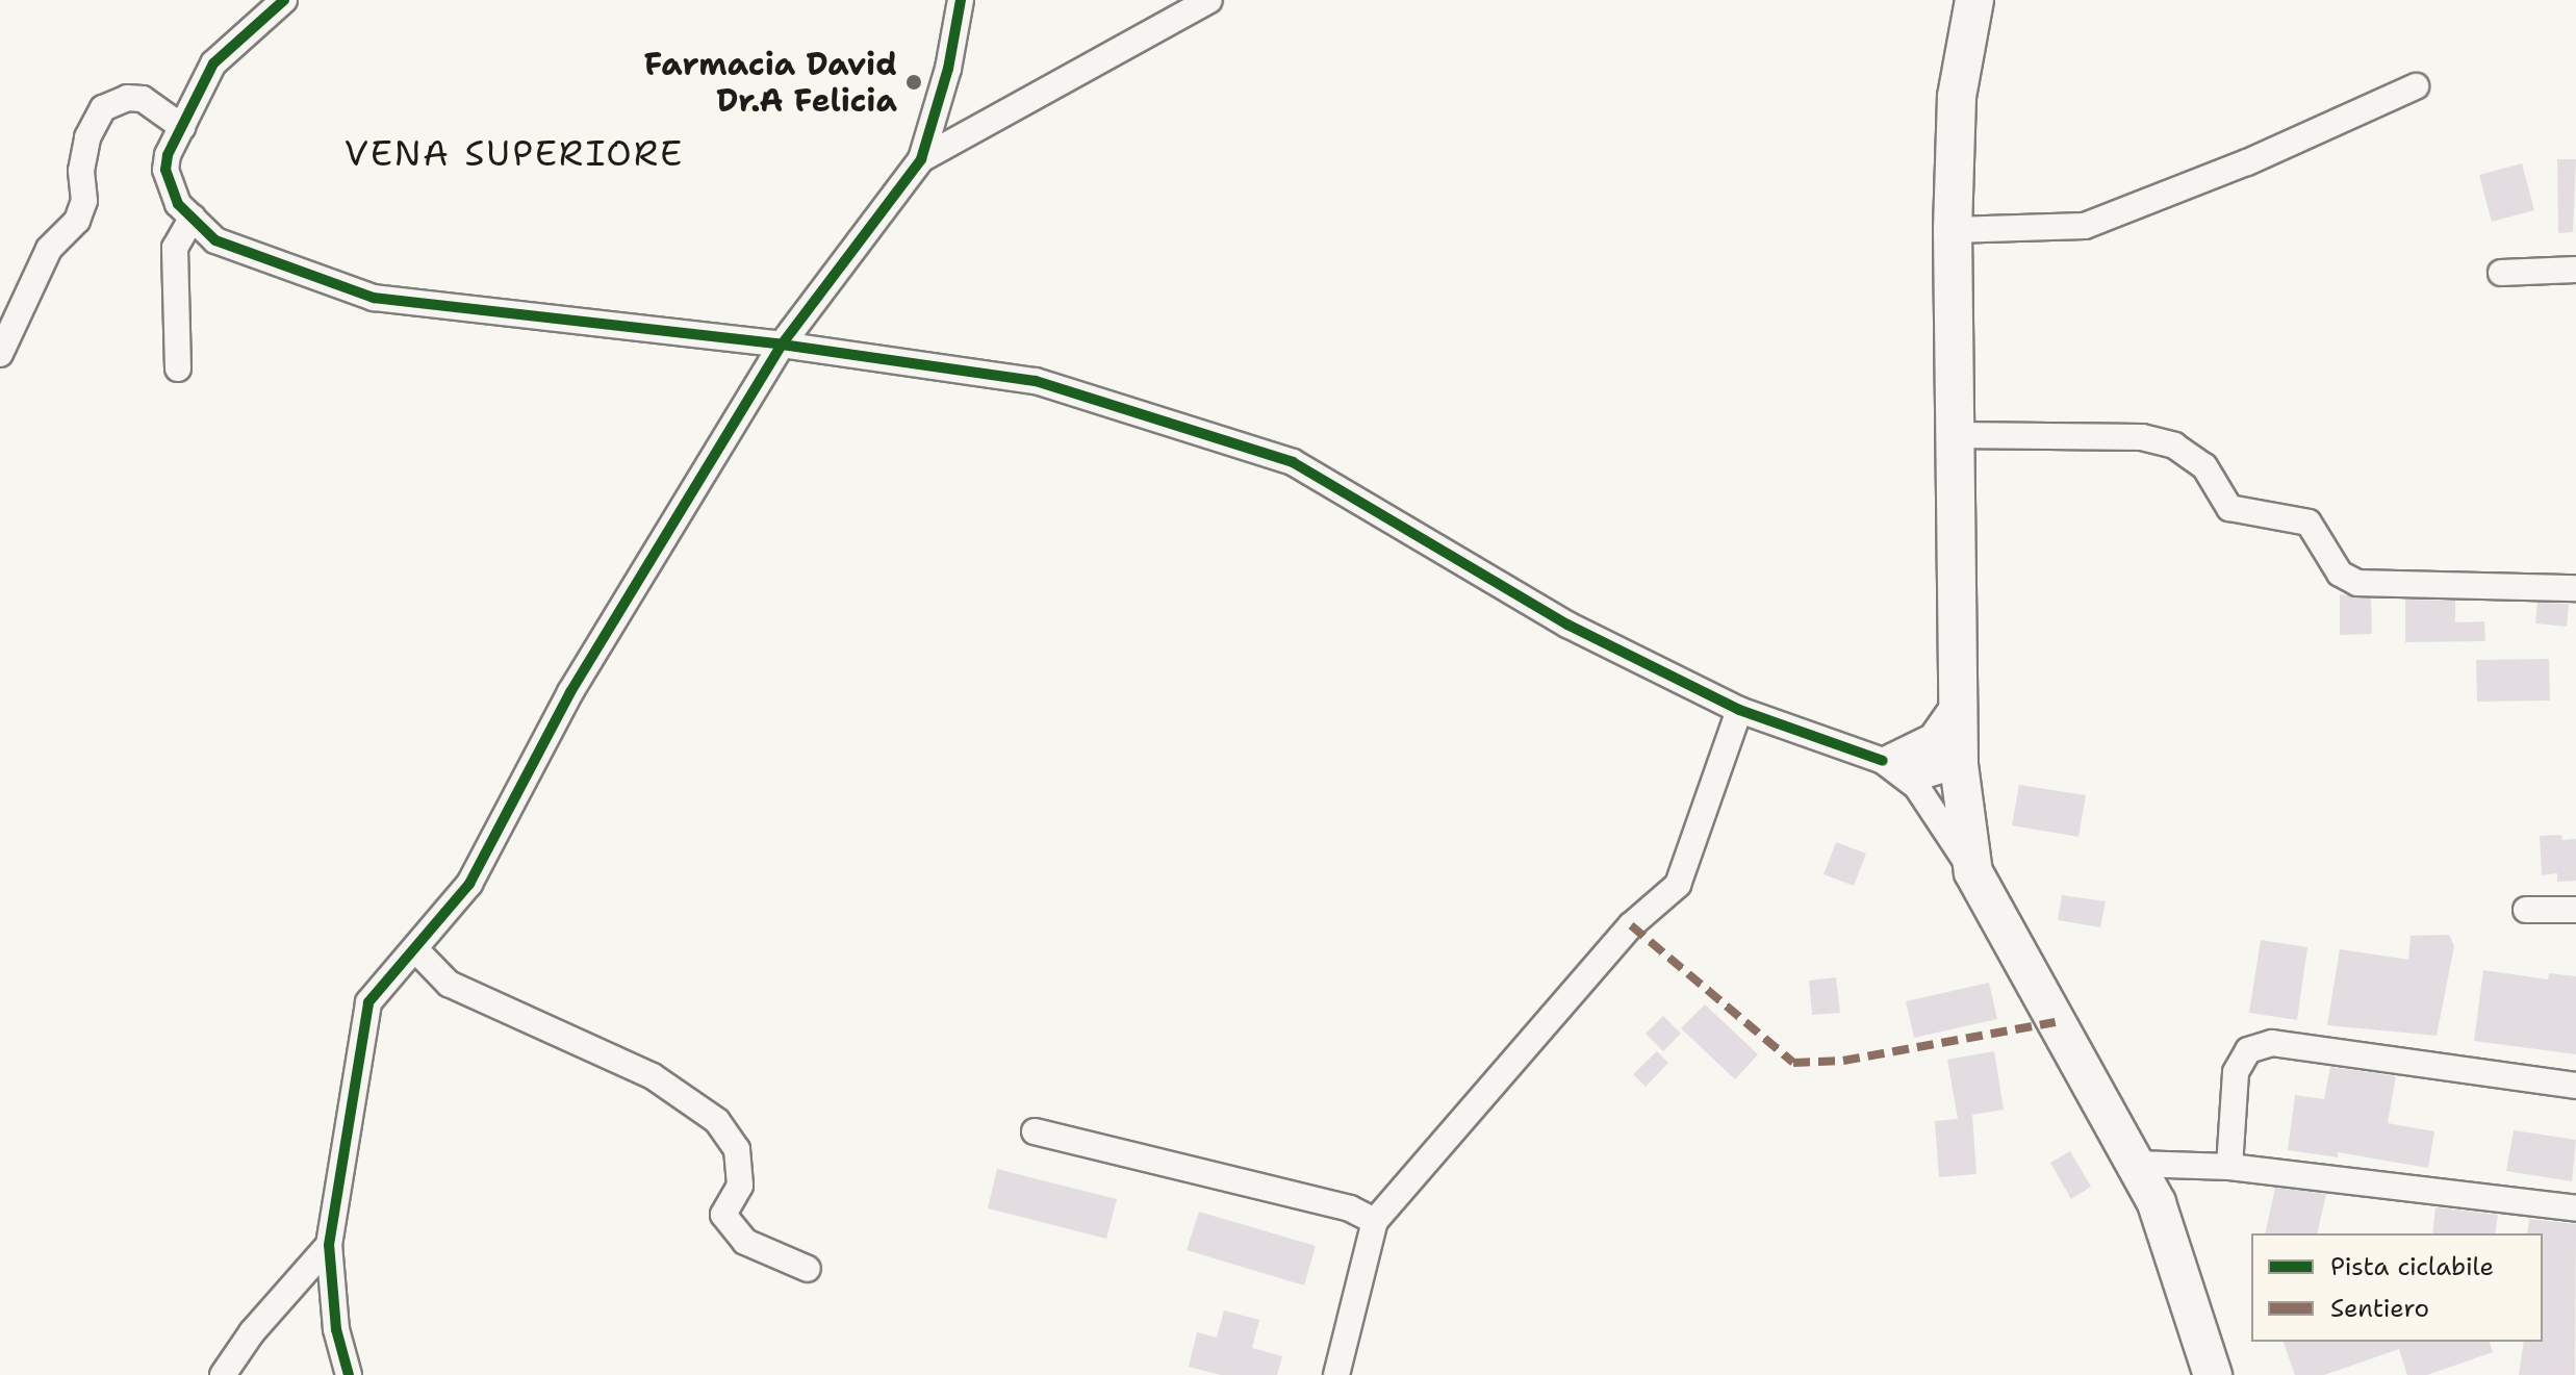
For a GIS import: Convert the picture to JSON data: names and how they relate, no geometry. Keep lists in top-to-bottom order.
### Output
{
  "districts": ["VENA SUPERIORE"],
  "places": ["Farmacia David Dr.A Felicia"],
  "legend": ["Pista ciclabile", "Sentiero"]
}
